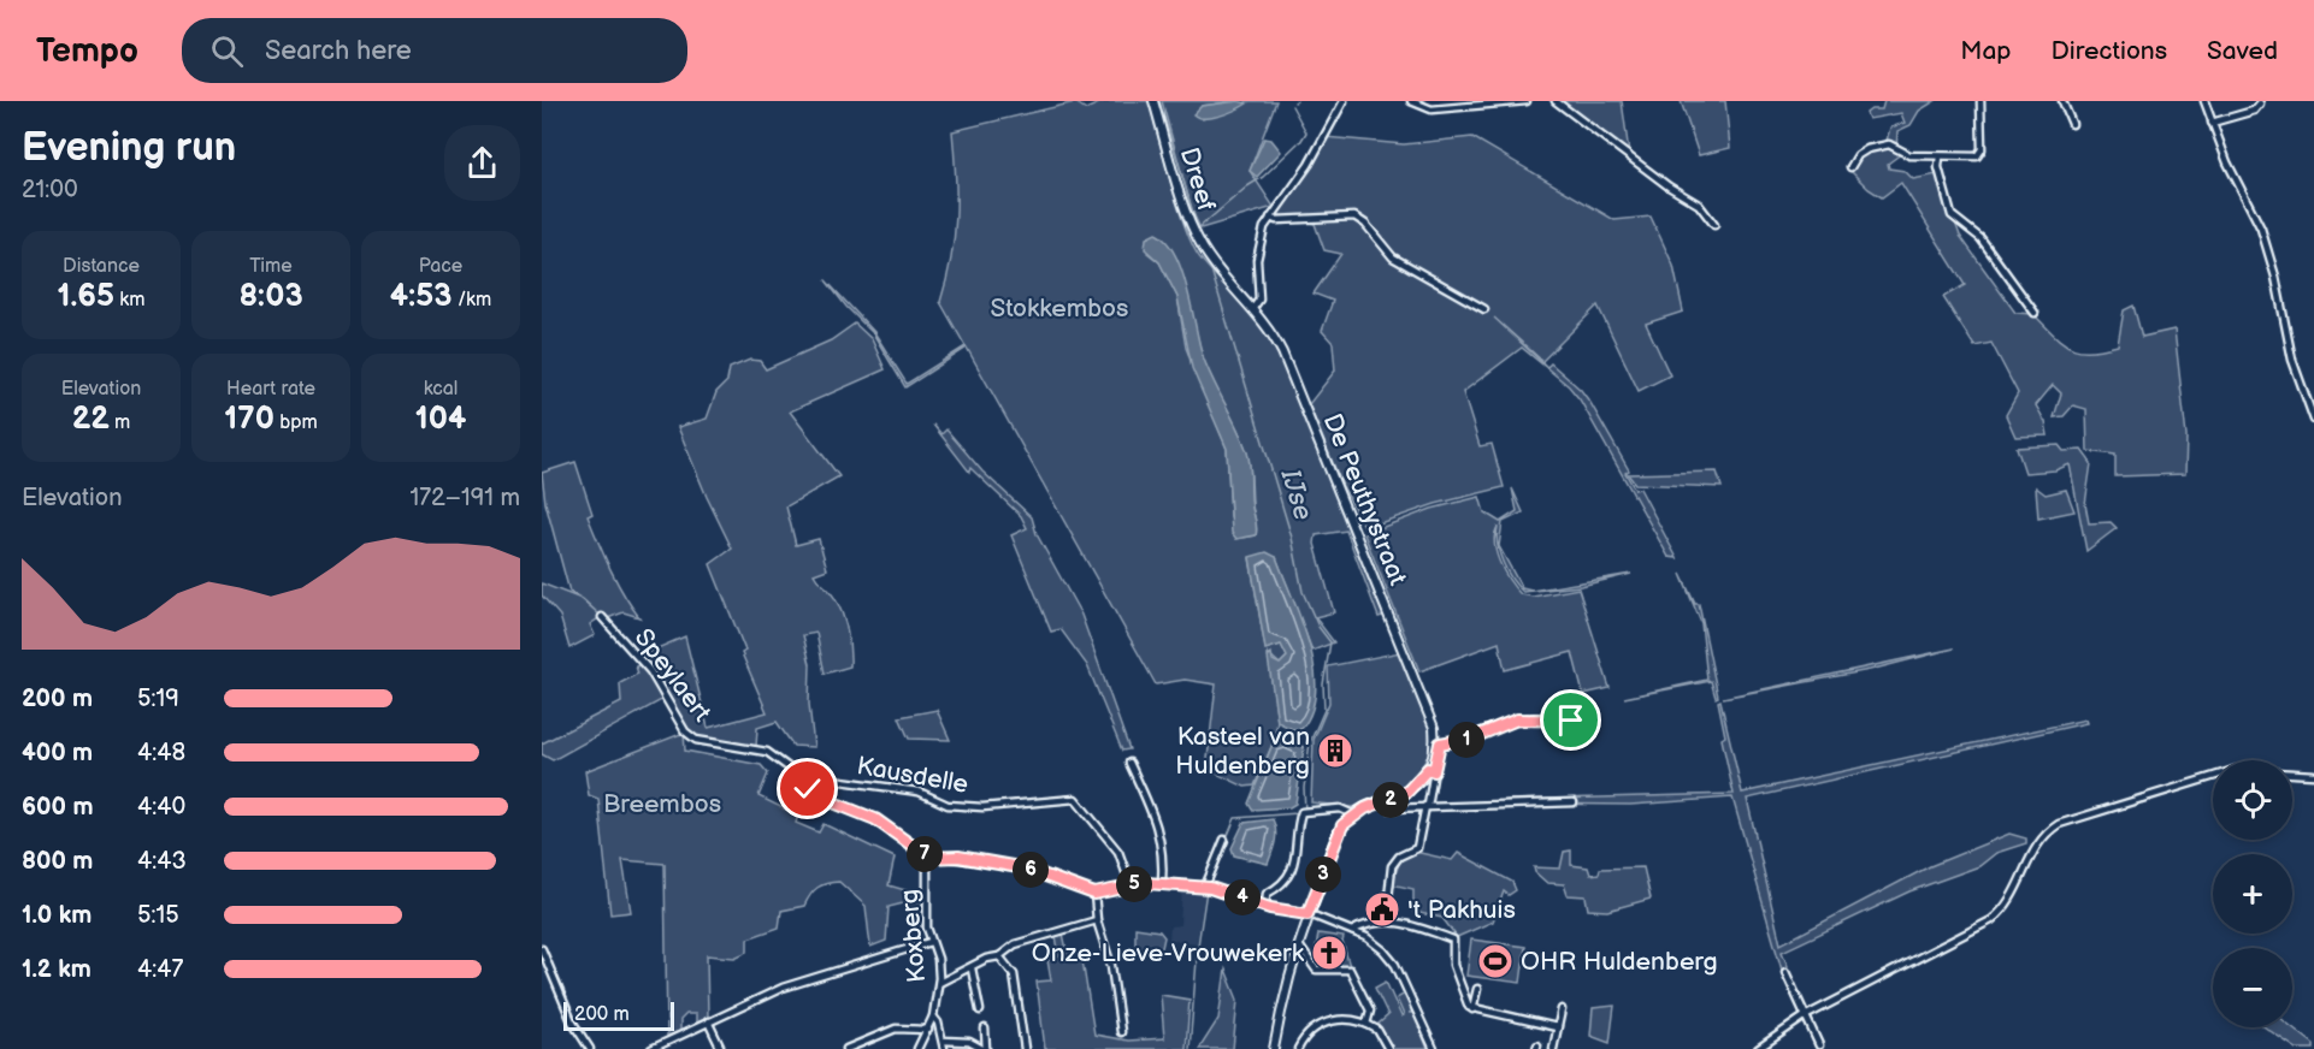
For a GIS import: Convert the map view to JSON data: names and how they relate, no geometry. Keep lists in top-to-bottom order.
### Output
{
  "streets": {
    "main road": ["Dreef", "De Peuthystraat"],
    "street": ["Speylaert", "Kausdelle", "Koxberg"]
  },
  "crossings": [
    ["Dreef", "De Peuthystraat"],
    ["Speylaert", "Kausdelle"],
    ["Kausdelle", "Koxberg"]
  ],
  "water": ["IJse"],
  "parks": ["Stokkembos", "Breembos"],
  "places": {
    "building": ["Kasteel van Huldenberg"],
    "public building": ["'t Pakhuis"],
    "church": ["Onze-Lieve-Vrouwekerk"],
    "sports": ["OHR Huldenberg"]
  },
  "scale_bar": "200 m",
  "page": {
    "header": "Tempo",
    "search": "Search here",
    "nav": ["Map", "Directions", "Saved"],
    "heading": ["Evening run", "21:00"],
    "stats": [
      ["Distance", "1.65 km"],
      ["Time", "8:03"],
      ["Pace", "4:53 /km"],
      ["Elevation", "22 m"],
      ["Heart rate", "170 bpm"],
      ["kcal", "104"]
    ],
    "chart": ["Elevation", "172–191 m"],
    "list": [
      {
        "name": "200 m",
        "note": "5:19"
      },
      {
        "name": "400 m",
        "note": "4:48"
      },
      {
        "name": "600 m",
        "note": "4:40"
      },
      {
        "name": "800 m",
        "note": "4:43"
      },
      {
        "name": "1.0 km",
        "note": "5:15"
      },
      {
        "name": "1.2 km",
        "note": "4:47"
      }
    ],
    "pins": [
      "1",
      "2",
      "7",
      "6",
      "3",
      "5",
      "4"
    ],
    "map_buttons": ["+", "−"],
    "scale": "200 m"
  }
}
